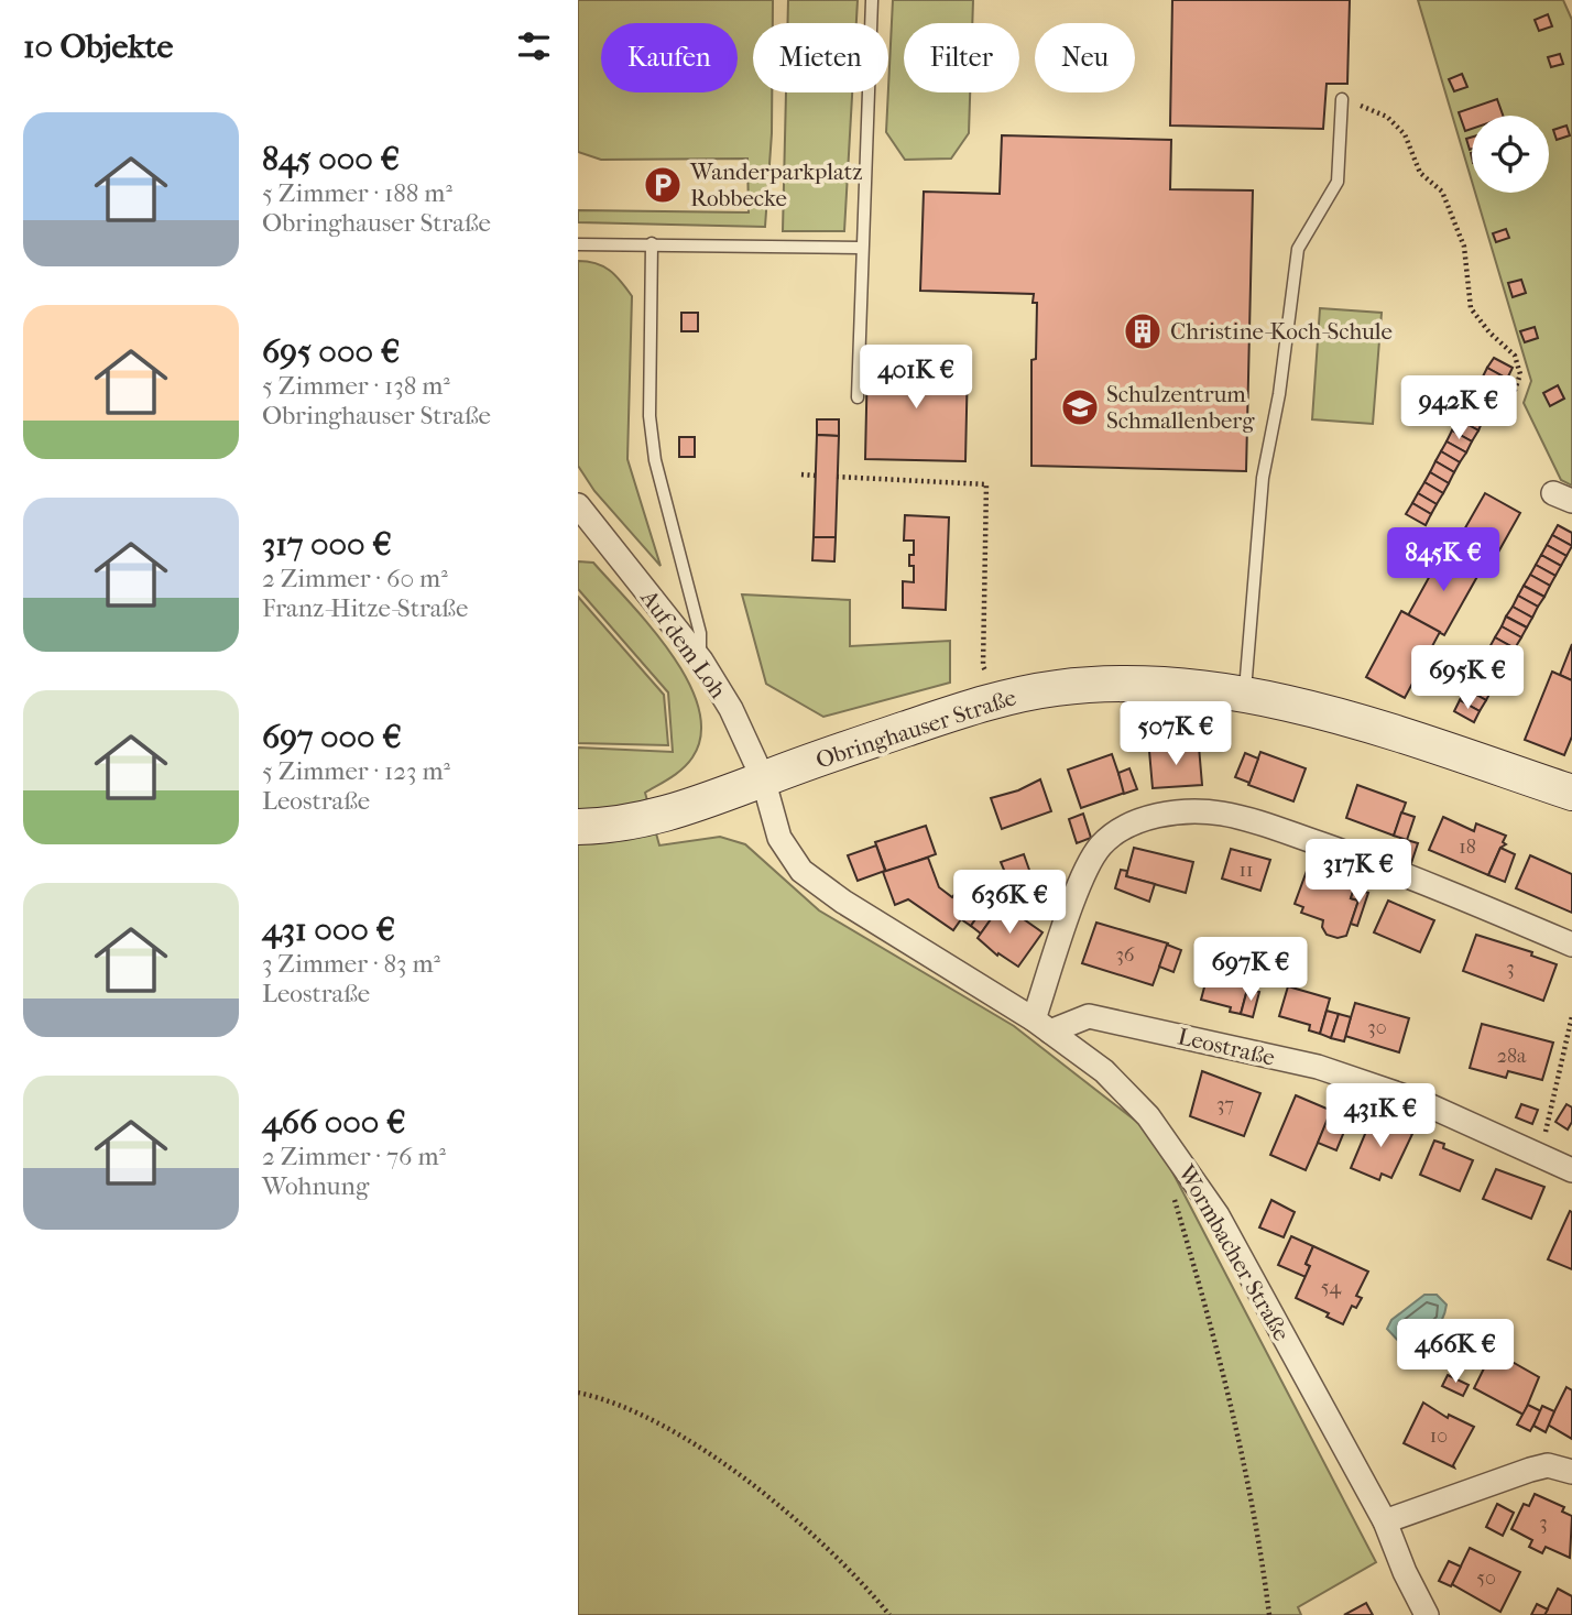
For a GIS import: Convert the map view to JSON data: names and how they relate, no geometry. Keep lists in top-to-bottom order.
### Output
{
  "streets": {
    "street": [
      "Auf dem Loh",
      "Obringhauser Straße",
      "Leostraße",
      "Wormbacher Straße"
    ]
  },
  "crossings": [
    ["Auf dem Loh", "Obringhauser Straße"],
    ["Auf dem Loh", "Wormbacher Straße"],
    ["Obringhauser Straße", "Wormbacher Straße"],
    ["Leostraße", "Wormbacher Straße"]
  ],
  "places": {
    "parking": ["Wanderparkplatz Robbecke"],
    "building": ["Christine-Koch-Schule"],
    "school or university": ["Schulzentrum Schmallenberg"]
  },
  "house_numbers": [
    "18",
    "11",
    "36",
    "3",
    "30",
    "28a",
    "37",
    "54",
    "10",
    "3",
    "50"
  ],
  "page": {
    "heading": "10 Objekte",
    "chip": [
      "Kaufen",
      "Mieten",
      "Filter",
      "Neu"
    ],
    "list": [
      {
        "name": "845 000 €",
        "note": "5 Zimmer · 188 m² · Obringhauser Straße"
      },
      {
        "name": "695 000 €",
        "note": "5 Zimmer · 138 m² · Obringhauser Straße"
      },
      {
        "name": "317 000 €",
        "note": "2 Zimmer · 60 m² · Franz-Hitze-Straße"
      },
      {
        "name": "697 000 €",
        "note": "5 Zimmer · 123 m² · Leostraße"
      },
      {
        "name": "431 000 €",
        "note": "3 Zimmer · 83 m² · Leostraße"
      },
      {
        "name": "466 000 €",
        "note": "2 Zimmer · 76 m² · Wohnung"
      }
    ],
    "price": [
      "401K €",
      "942K €",
      "845K €",
      "695K €",
      "507K €",
      "317K €",
      "636K €",
      "697K €",
      "431K €",
      "466K €"
    ]
  }
}
